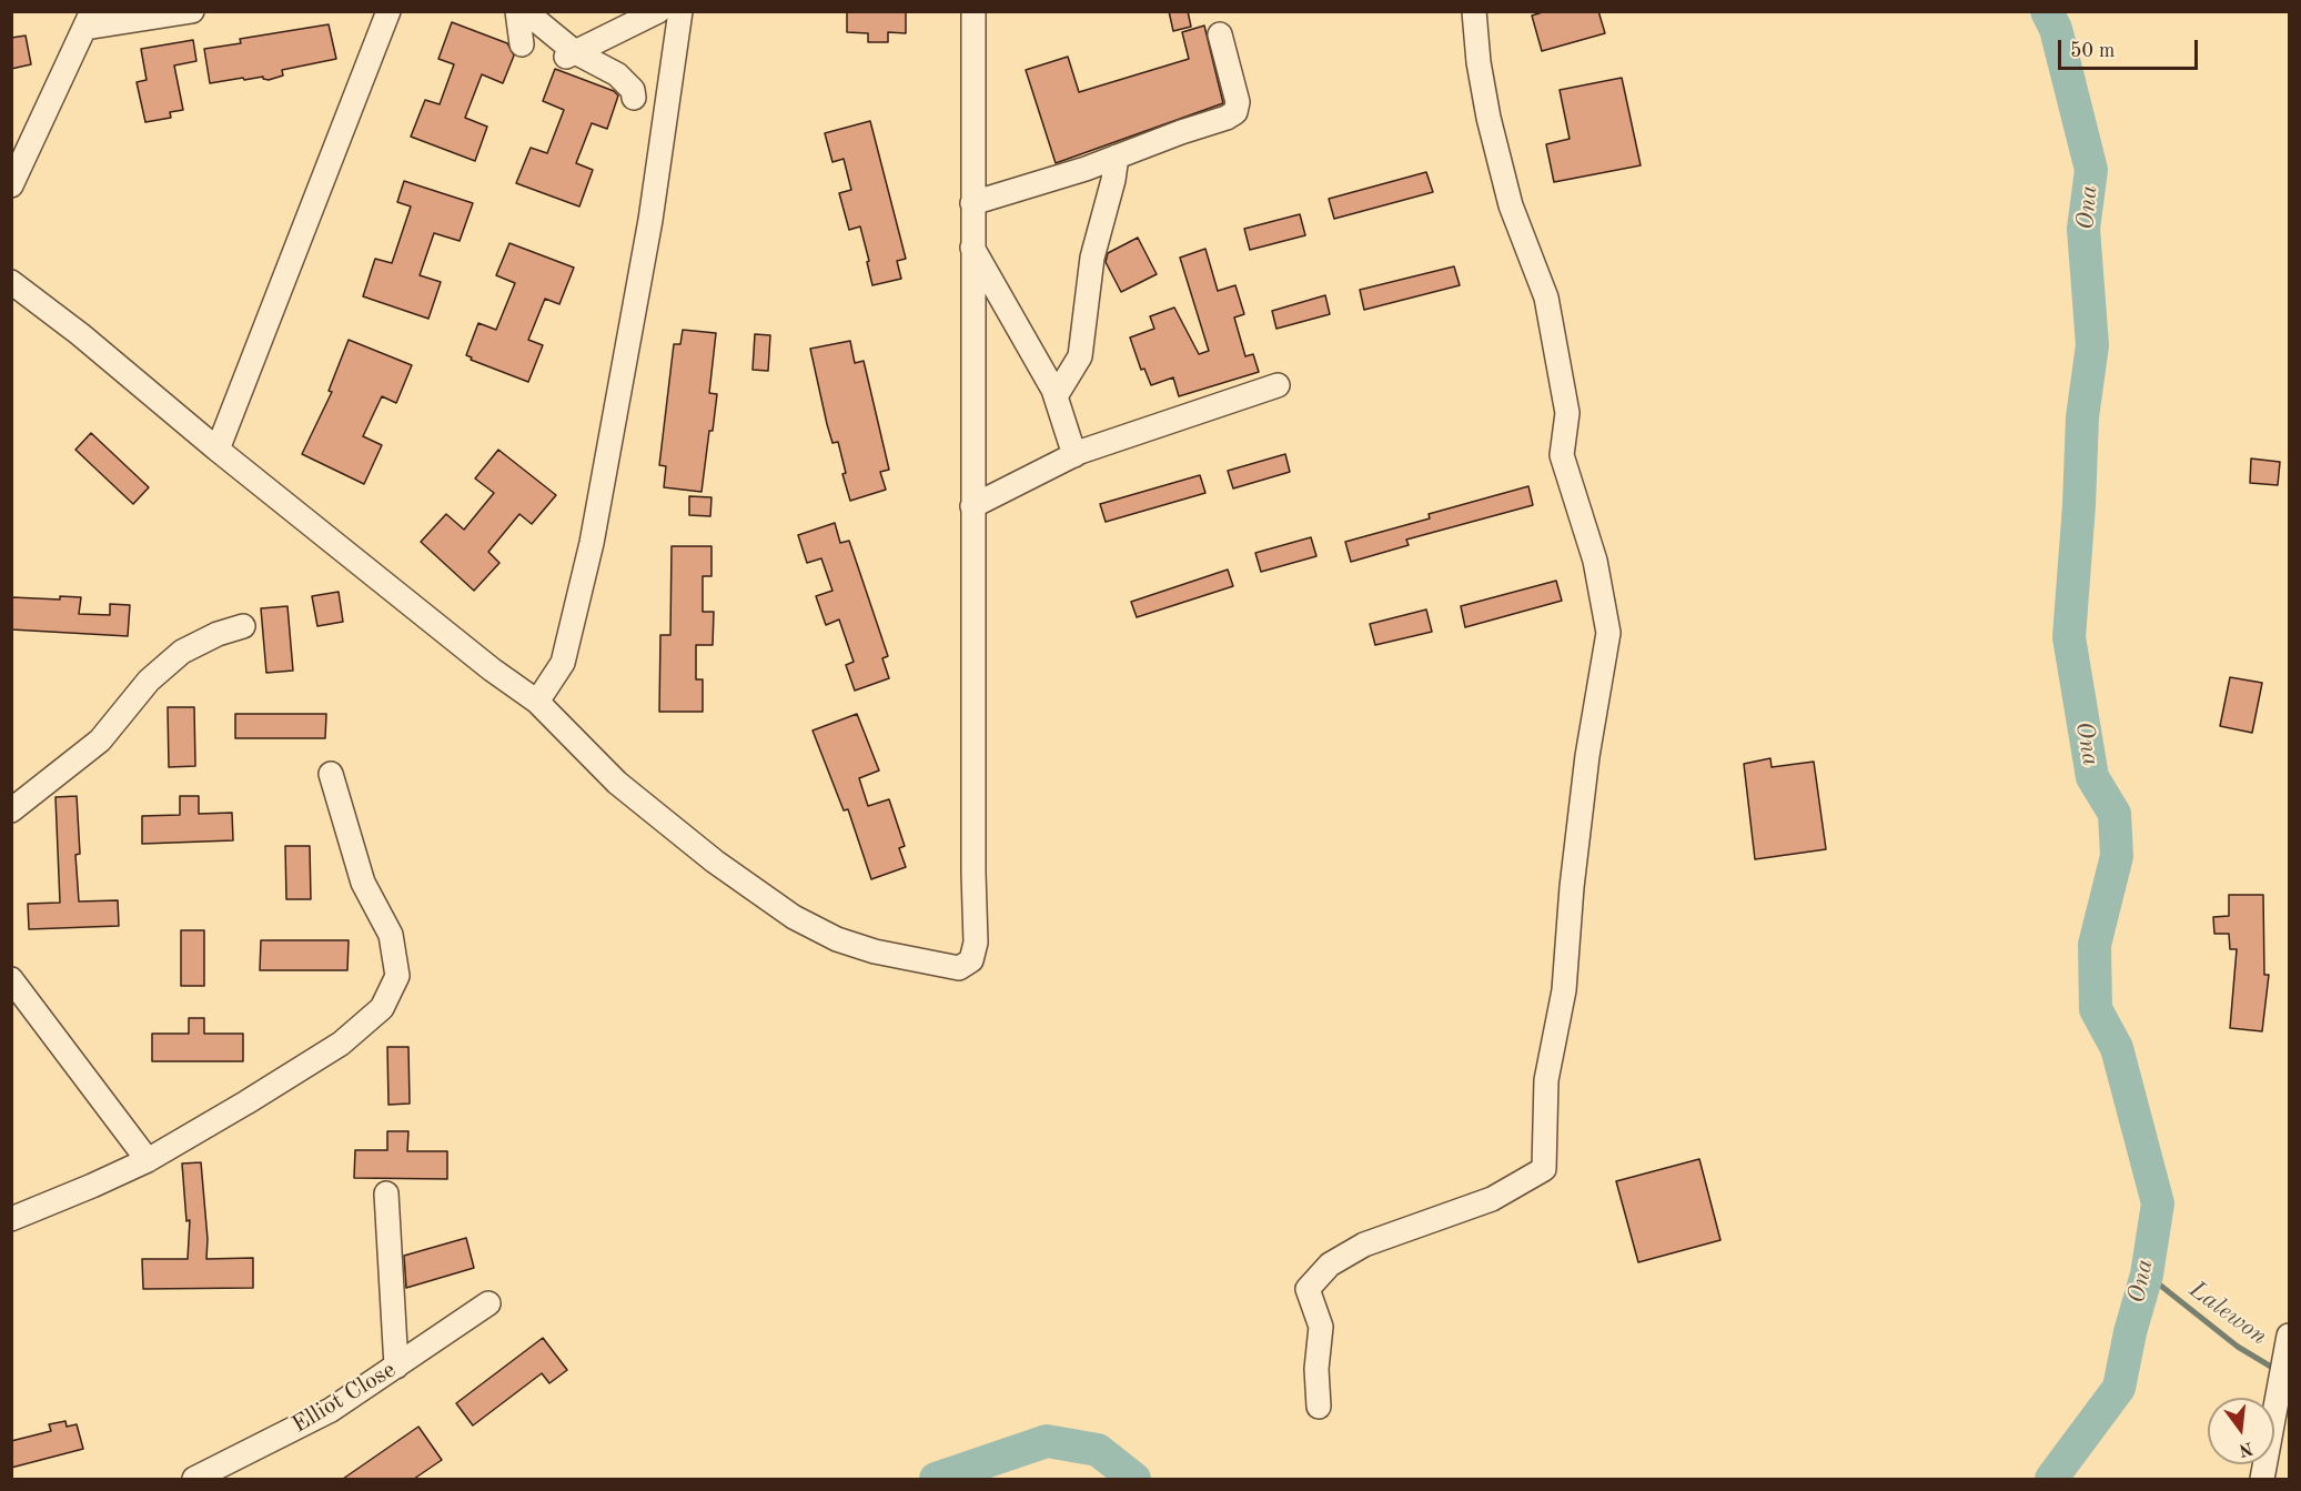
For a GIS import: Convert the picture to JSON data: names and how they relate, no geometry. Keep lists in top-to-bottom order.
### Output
{
  "streets": {
    "street": ["Elliot Close"]
  },
  "water": ["Ona", "Lalewon"],
  "scale_bar": "50 m",
  "north": "bottom"
}
